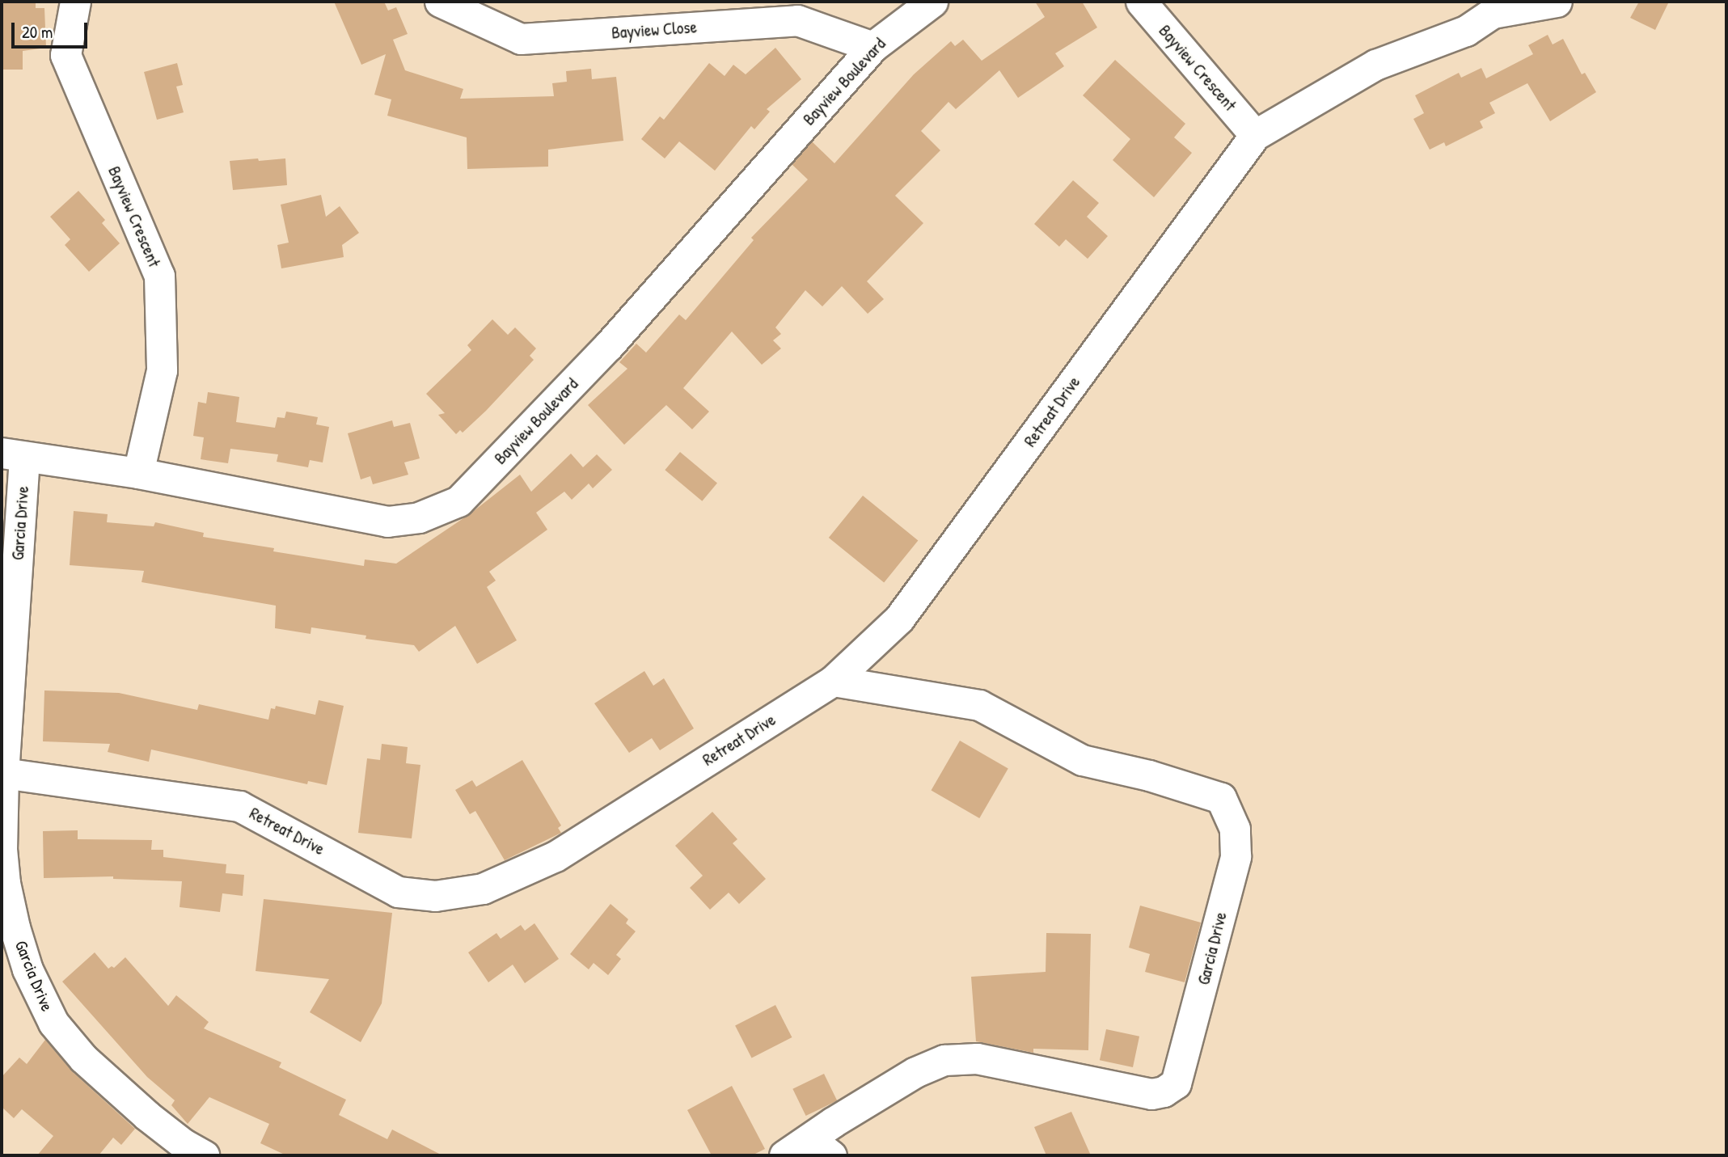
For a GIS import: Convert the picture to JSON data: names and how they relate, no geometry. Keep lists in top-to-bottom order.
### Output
{
  "streets": {
    "street": [
      "Bayview Close",
      "Bayview Crescent",
      "Bayview Boulevard",
      "Retreat Drive",
      "Garcia Drive"
    ]
  },
  "crossings": [
    ["Bayview Close", "Bayview Boulevard"],
    ["Bayview Crescent", "Bayview Boulevard"],
    ["Bayview Crescent", "Retreat Drive"],
    ["Bayview Boulevard", "Garcia Drive"],
    ["Retreat Drive", "Garcia Drive"]
  ],
  "scale_bar": "20 m"
}
